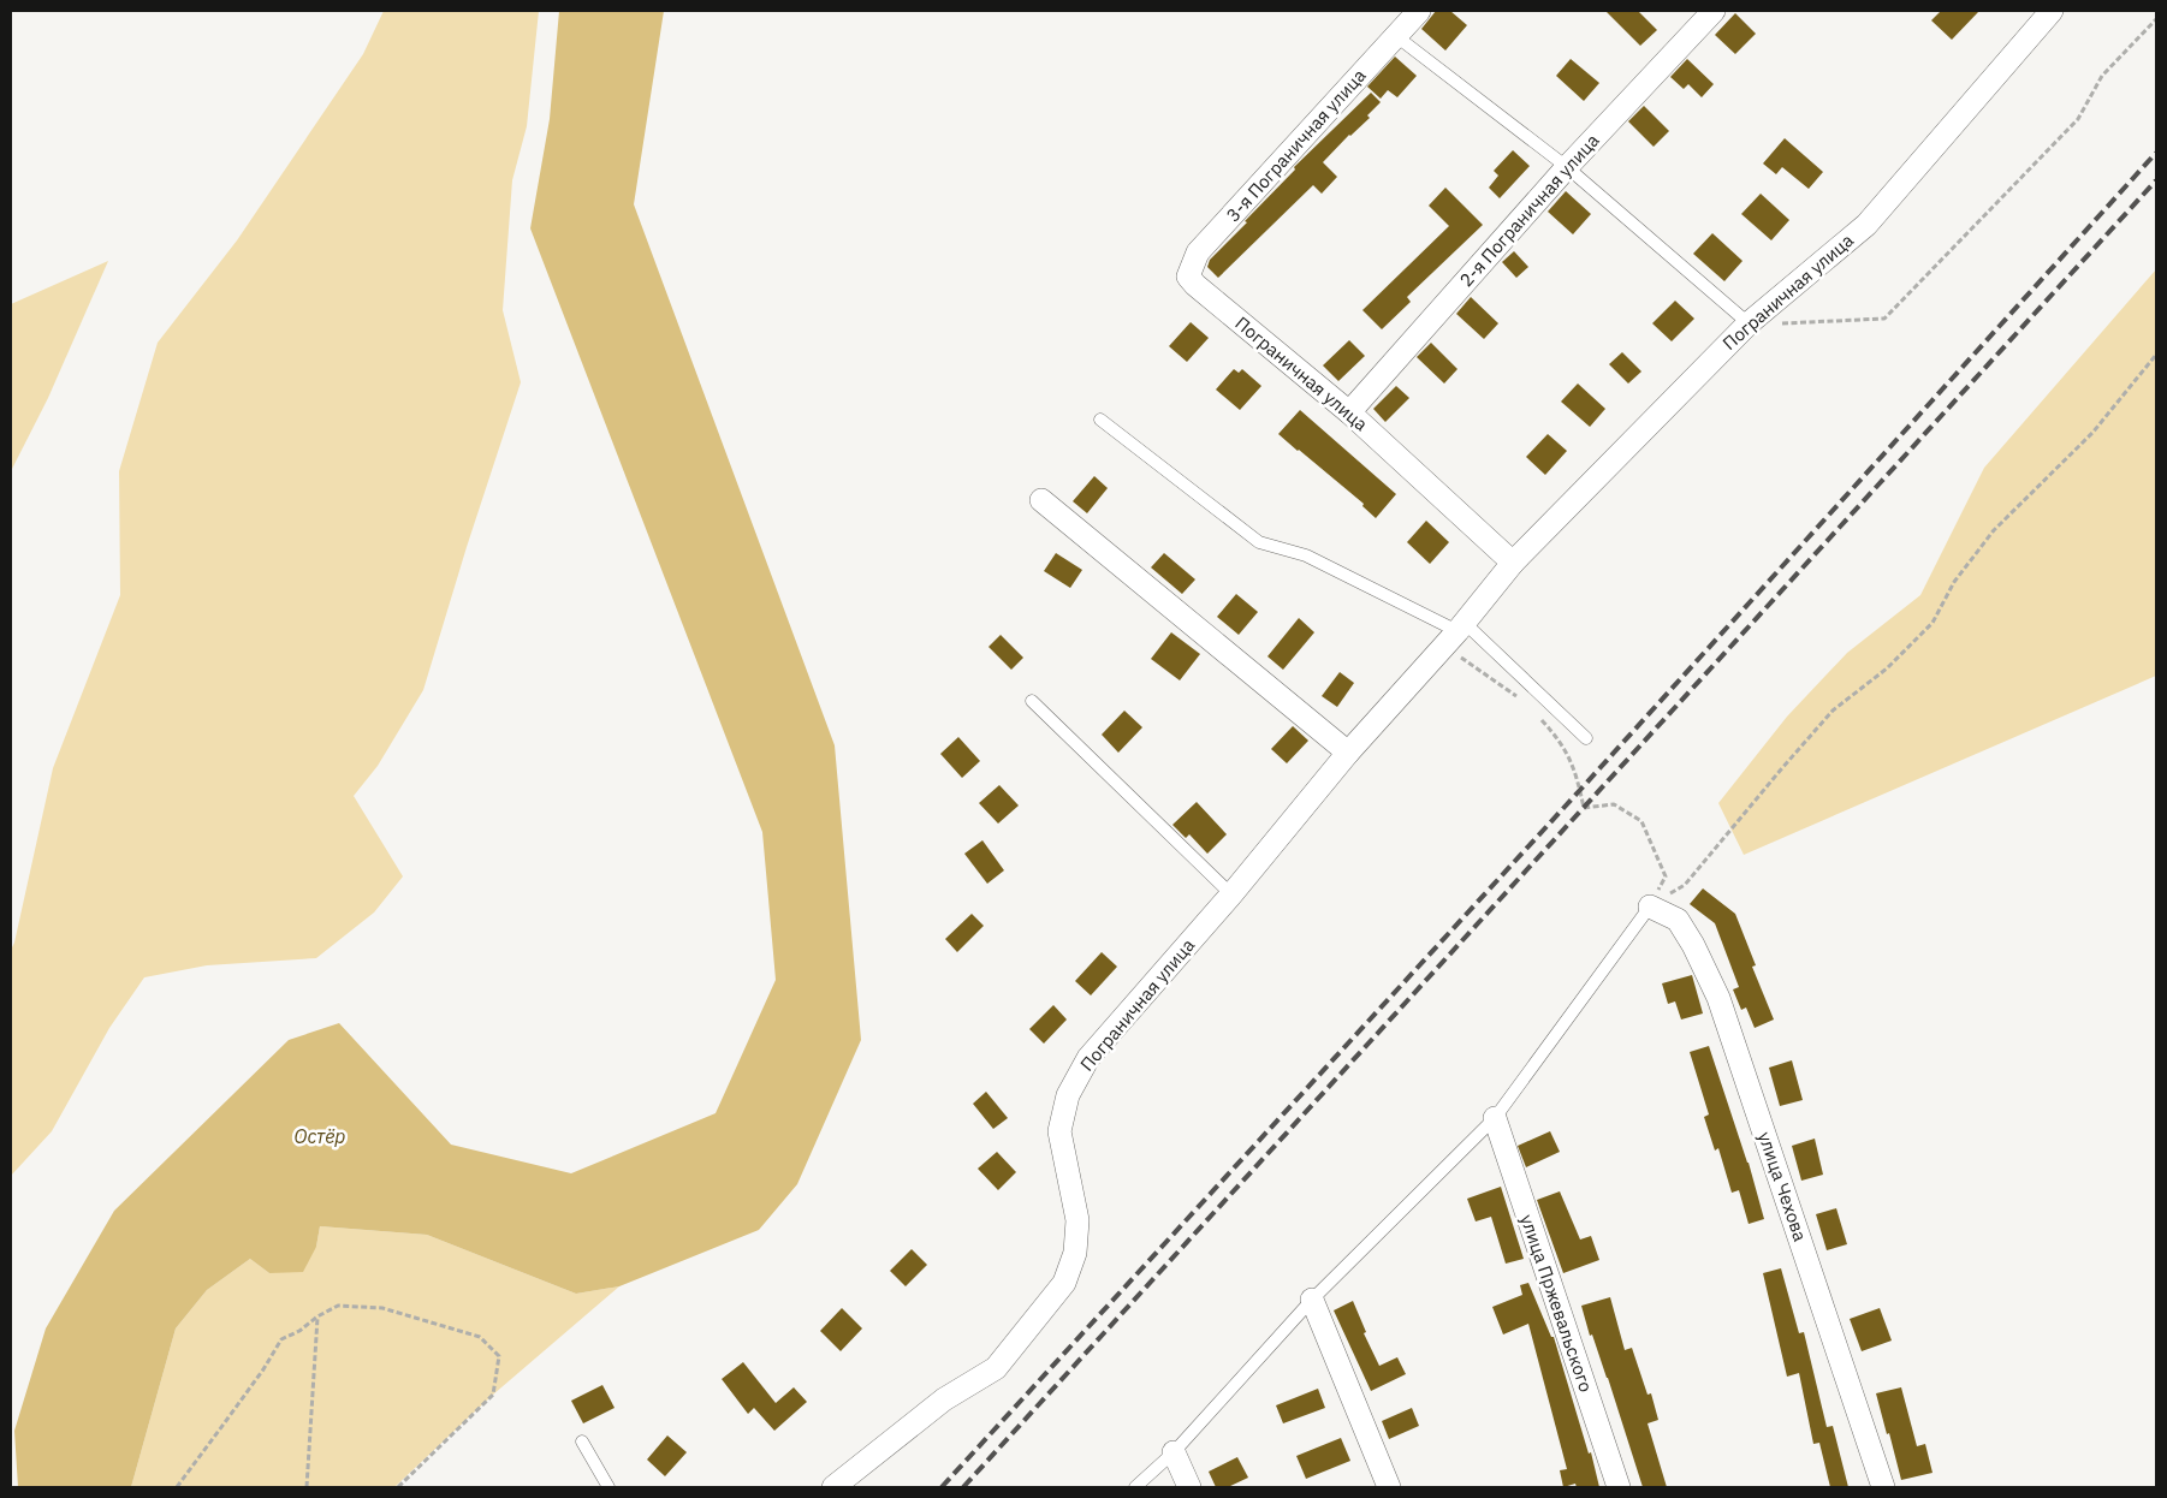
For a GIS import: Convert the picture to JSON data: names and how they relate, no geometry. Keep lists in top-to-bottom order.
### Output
{
  "streets": {
    "street": [
      "3-я Пограничная улица",
      "2-я Пограничная улица",
      "Пограничная улица",
      "улица Чехова",
      "улица Пржевальского"
    ]
  },
  "crossings": [
    ["3-я Пограничная улица", "Пограничная улица"],
    ["2-я Пограничная улица", "Пограничная улица"]
  ],
  "water": ["Остёр"]
}
